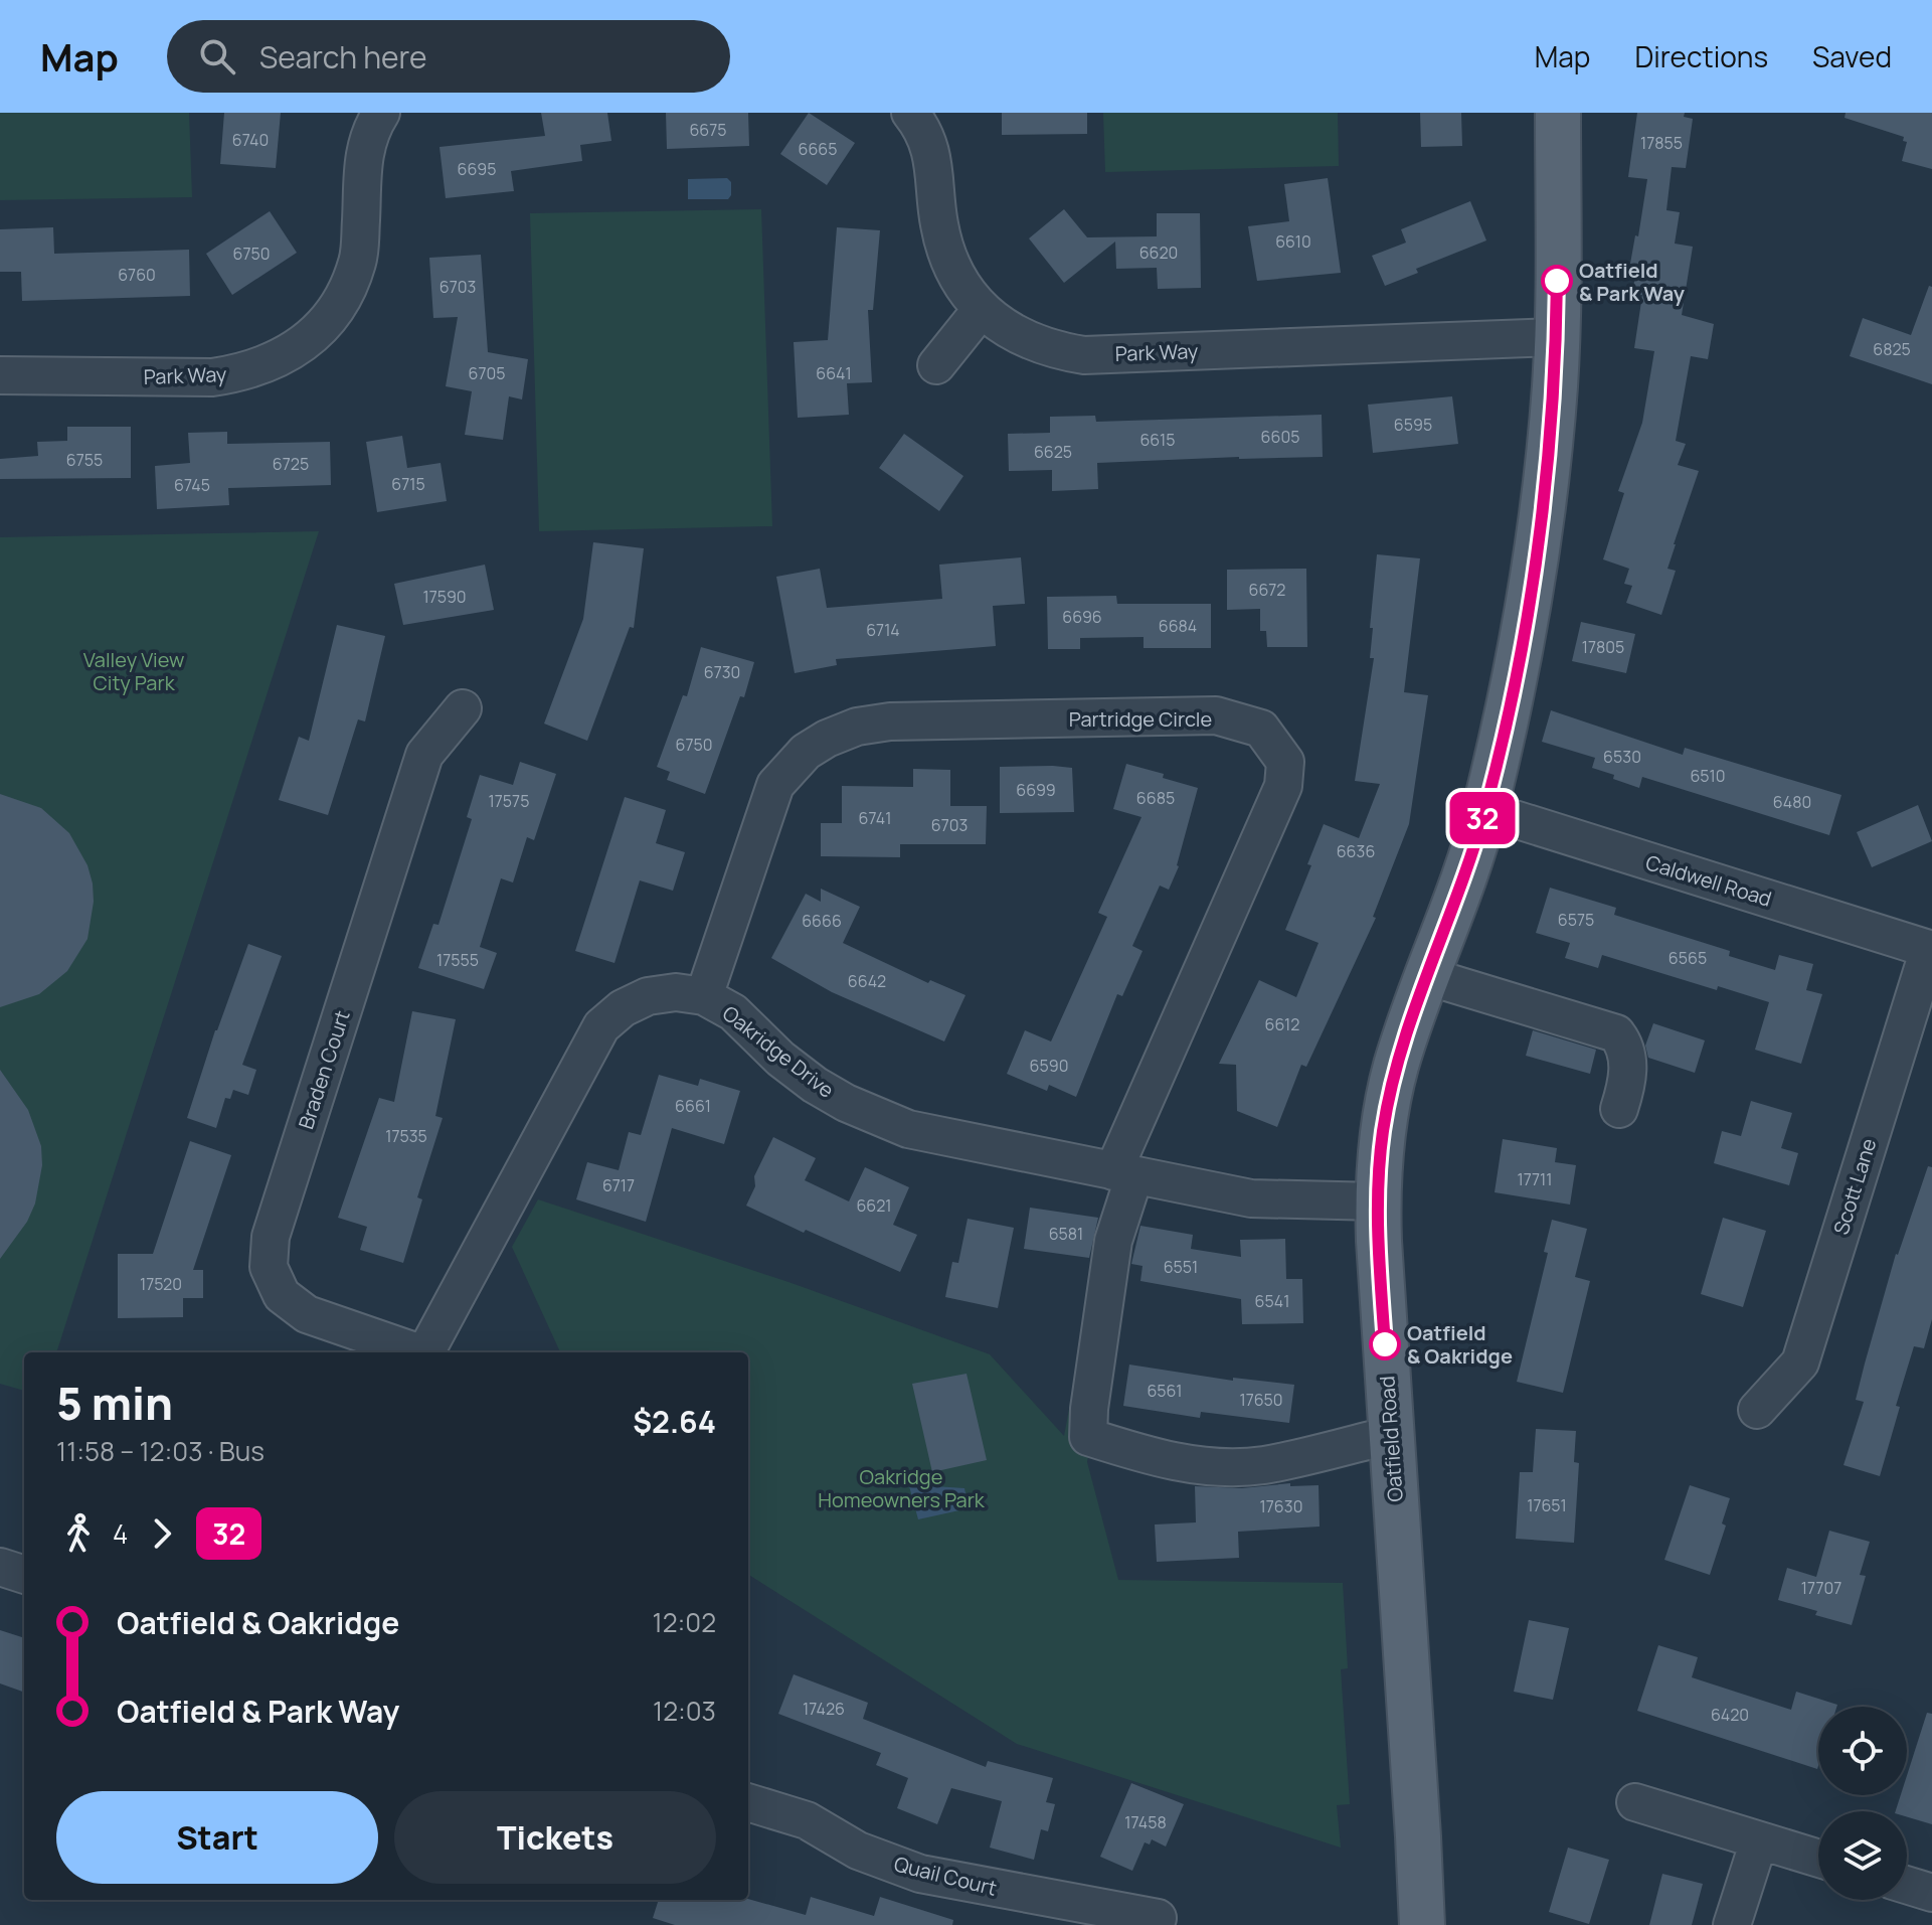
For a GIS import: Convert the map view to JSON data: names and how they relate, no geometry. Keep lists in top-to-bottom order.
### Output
{
  "streets": {
    "main road": ["Oatfield Road"],
    "street": [
      "Park Way",
      "Partridge Circle",
      "Caldwell Road",
      "Oakridge Drive",
      "Braden Court",
      "Scott Lane",
      "Quail Court"
    ]
  },
  "crossings": [
    ["Park Way", "Oatfield Road"],
    ["Partridge Circle", "Oakridge Drive"],
    ["Partridge Circle", "Oatfield Road"],
    ["Caldwell Road", "Scott Lane"],
    ["Caldwell Road", "Oatfield Road"],
    ["Oakridge Drive", "Oatfield Road"]
  ],
  "parks": ["Valley View City Park", "Oakridge Homeowners Park"],
  "places": ["Oatfield & Park Way", "Oatfield & Oakridge"],
  "lines": ["bus line 32"],
  "house_numbers": [
    "6675",
    "6740",
    "17855",
    "6665",
    "6695",
    "6610",
    "6620",
    "6750",
    "6760",
    "6703",
    "6825",
    "6705",
    "6641",
    "6595",
    "6605",
    "6615",
    "6625",
    "6755",
    "6725",
    "6715",
    "6745",
    "6672",
    "17590",
    "6696",
    "6684",
    "6714",
    "17805",
    "6730",
    "6750",
    "6530",
    "6510",
    "6699",
    "6685",
    "17575",
    "6480",
    "6741",
    "6703",
    "6636",
    "6575",
    "6666",
    "6565",
    "17555",
    "6642",
    "6612",
    "6590",
    "6661",
    "17535",
    "17711",
    "6717",
    "6621",
    "6581",
    "6551",
    "17520",
    "6541",
    "6561",
    "17650",
    "17651",
    "17630",
    "17707",
    "17426",
    "6420",
    "17458"
  ],
  "page": {
    "header": "Map",
    "search": "Search here",
    "nav": ["Map", "Directions", "Saved"],
    "on_map": "32",
    "heading": ["5 min", "11:58 – 12:03 · Bus", "$2.64"],
    "legs": ["4", "32"],
    "list": [
      {
        "name": "Oatfield & Oakridge",
        "value": "12:02"
      },
      {
        "name": "Oatfield & Park Way",
        "value": "12:03"
      }
    ],
    "buttons": ["Start", "Tickets"]
  }
}
